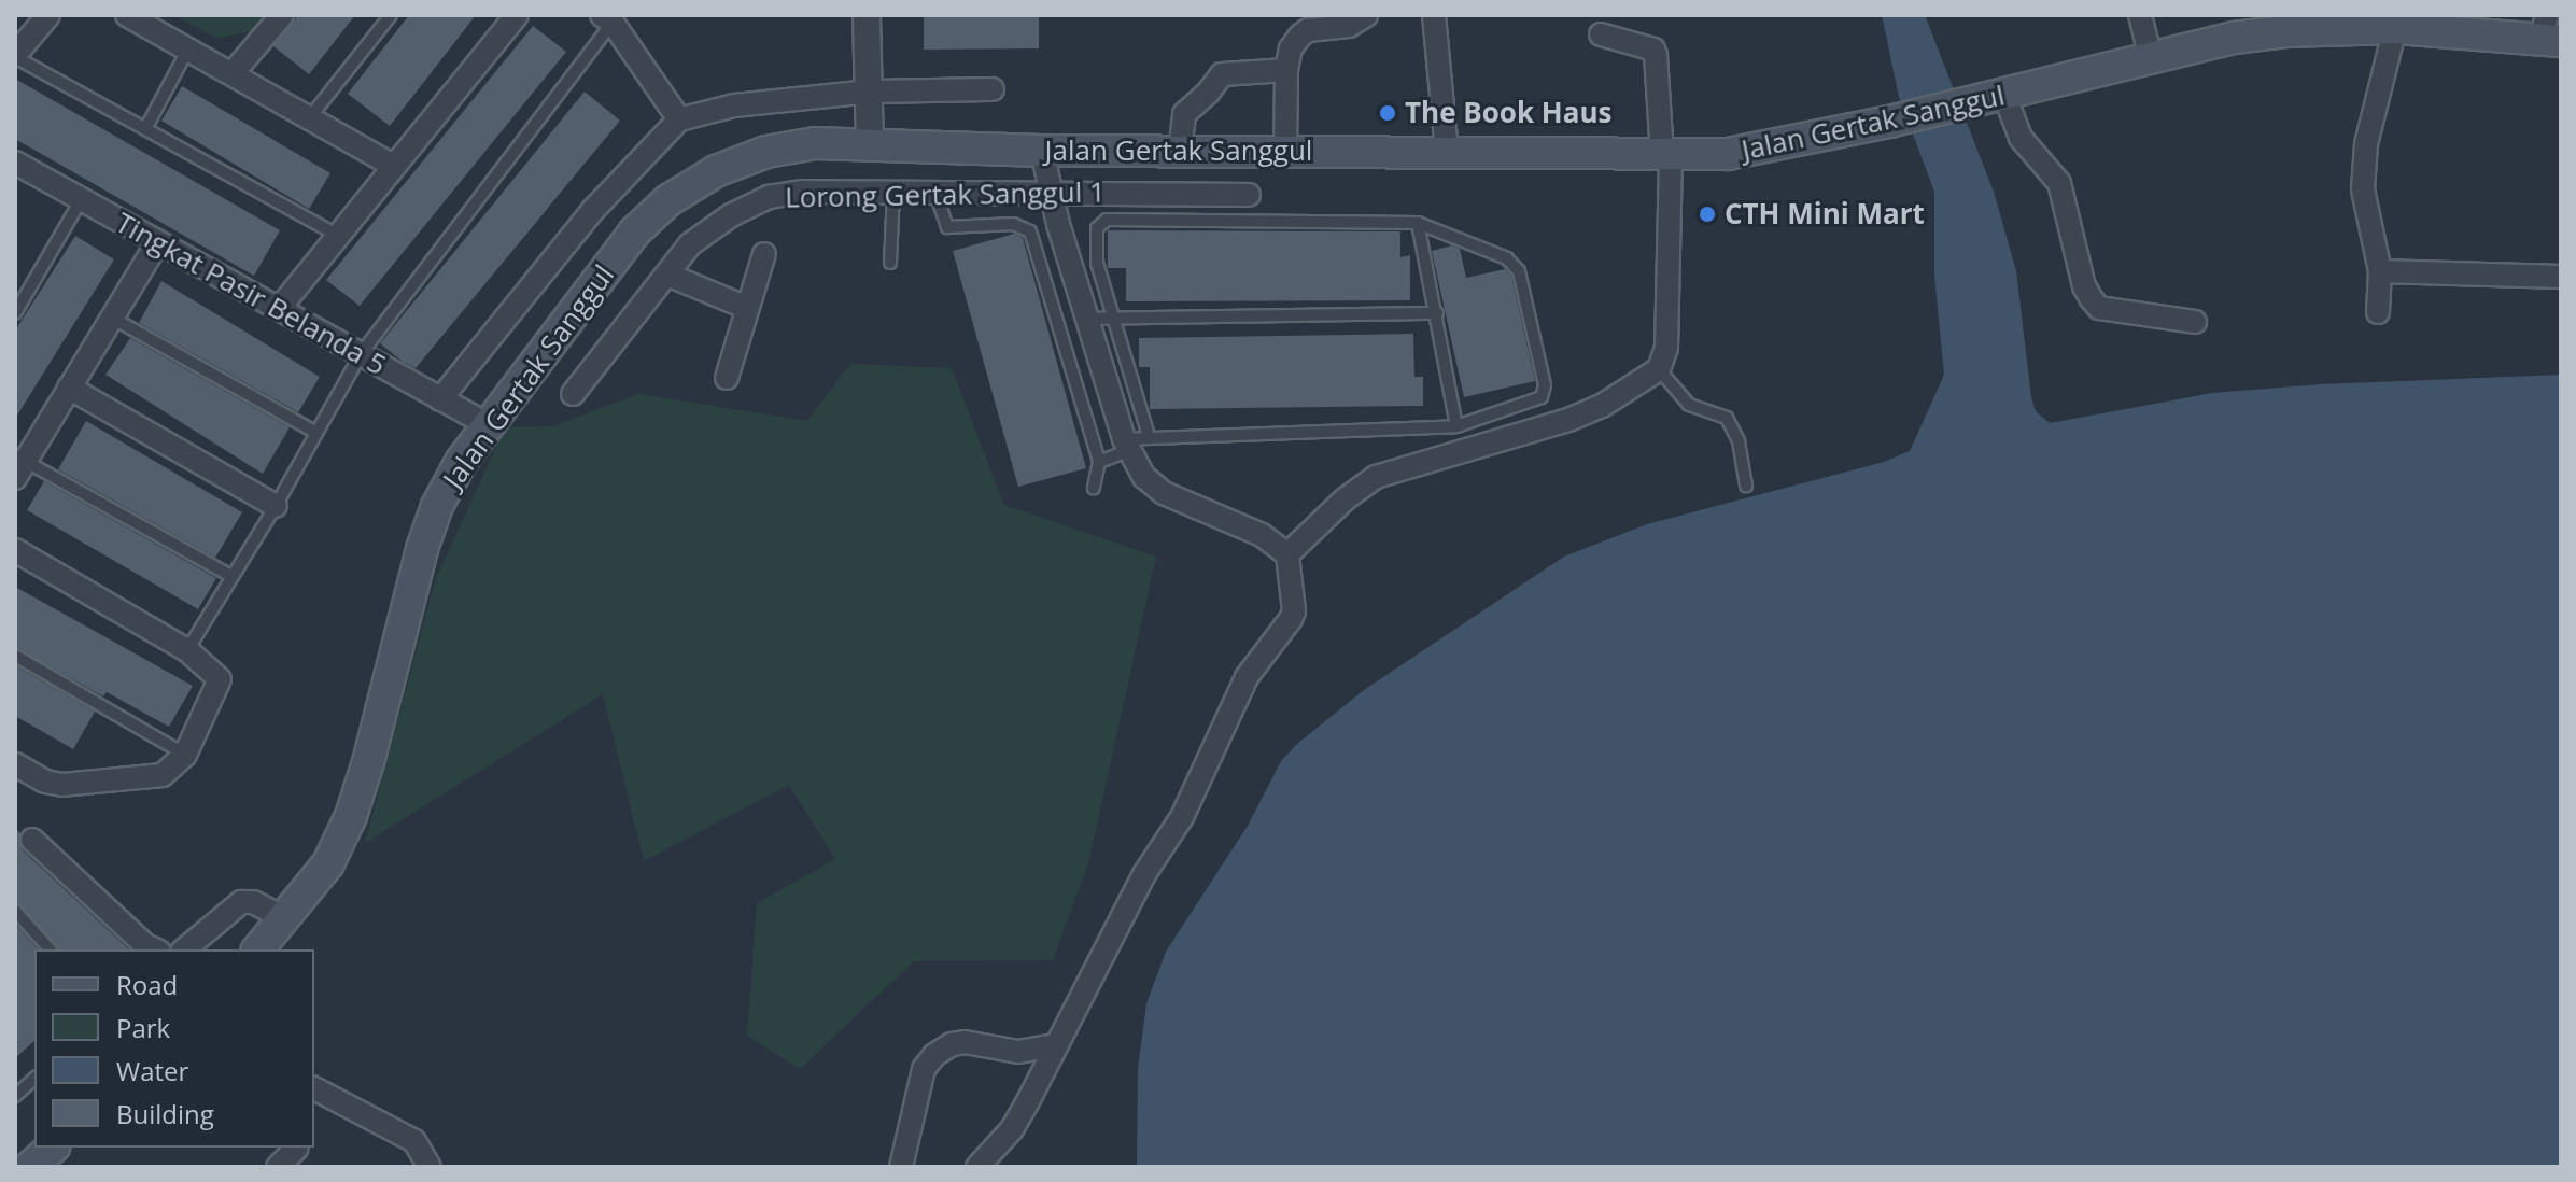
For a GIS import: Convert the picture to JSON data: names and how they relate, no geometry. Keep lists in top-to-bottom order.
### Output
{
  "streets": {
    "main road": ["Jalan Gertak Sanggul"],
    "street": ["Lorong Gertak Sanggul 1", "Tingkat Pasir Belanda 5"]
  },
  "crossings": [
    ["Jalan Gertak Sanggul", "Tingkat Pasir Belanda 5"]
  ],
  "places": ["The Book Haus", "CTH Mini Mart"],
  "legend": [
    "Road",
    "Park",
    "Water",
    "Building"
  ]
}
